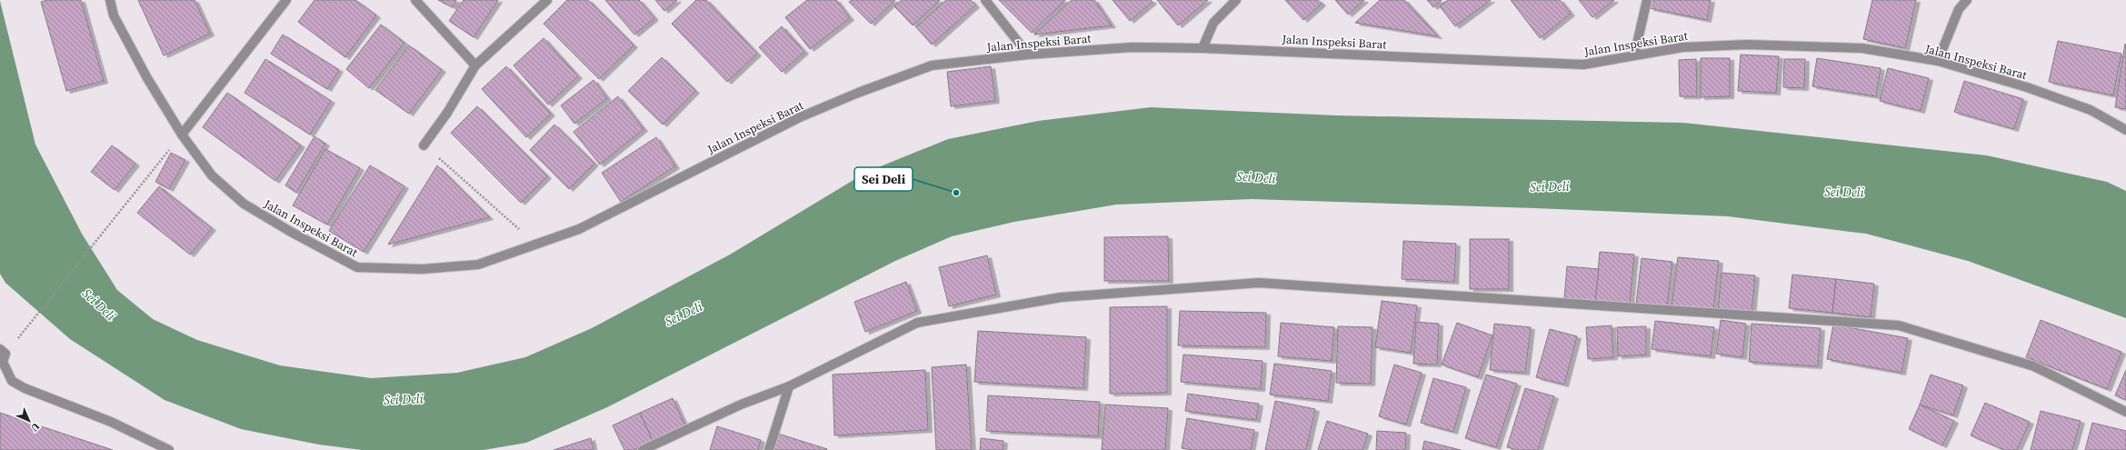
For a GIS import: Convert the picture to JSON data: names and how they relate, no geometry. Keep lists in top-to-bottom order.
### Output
{
  "streets": {
    "street": ["Jalan Inspeksi Barat"]
  },
  "water": ["Sei Deli"],
  "places": ["Sei Deli"],
  "north": "bottom right"
}
